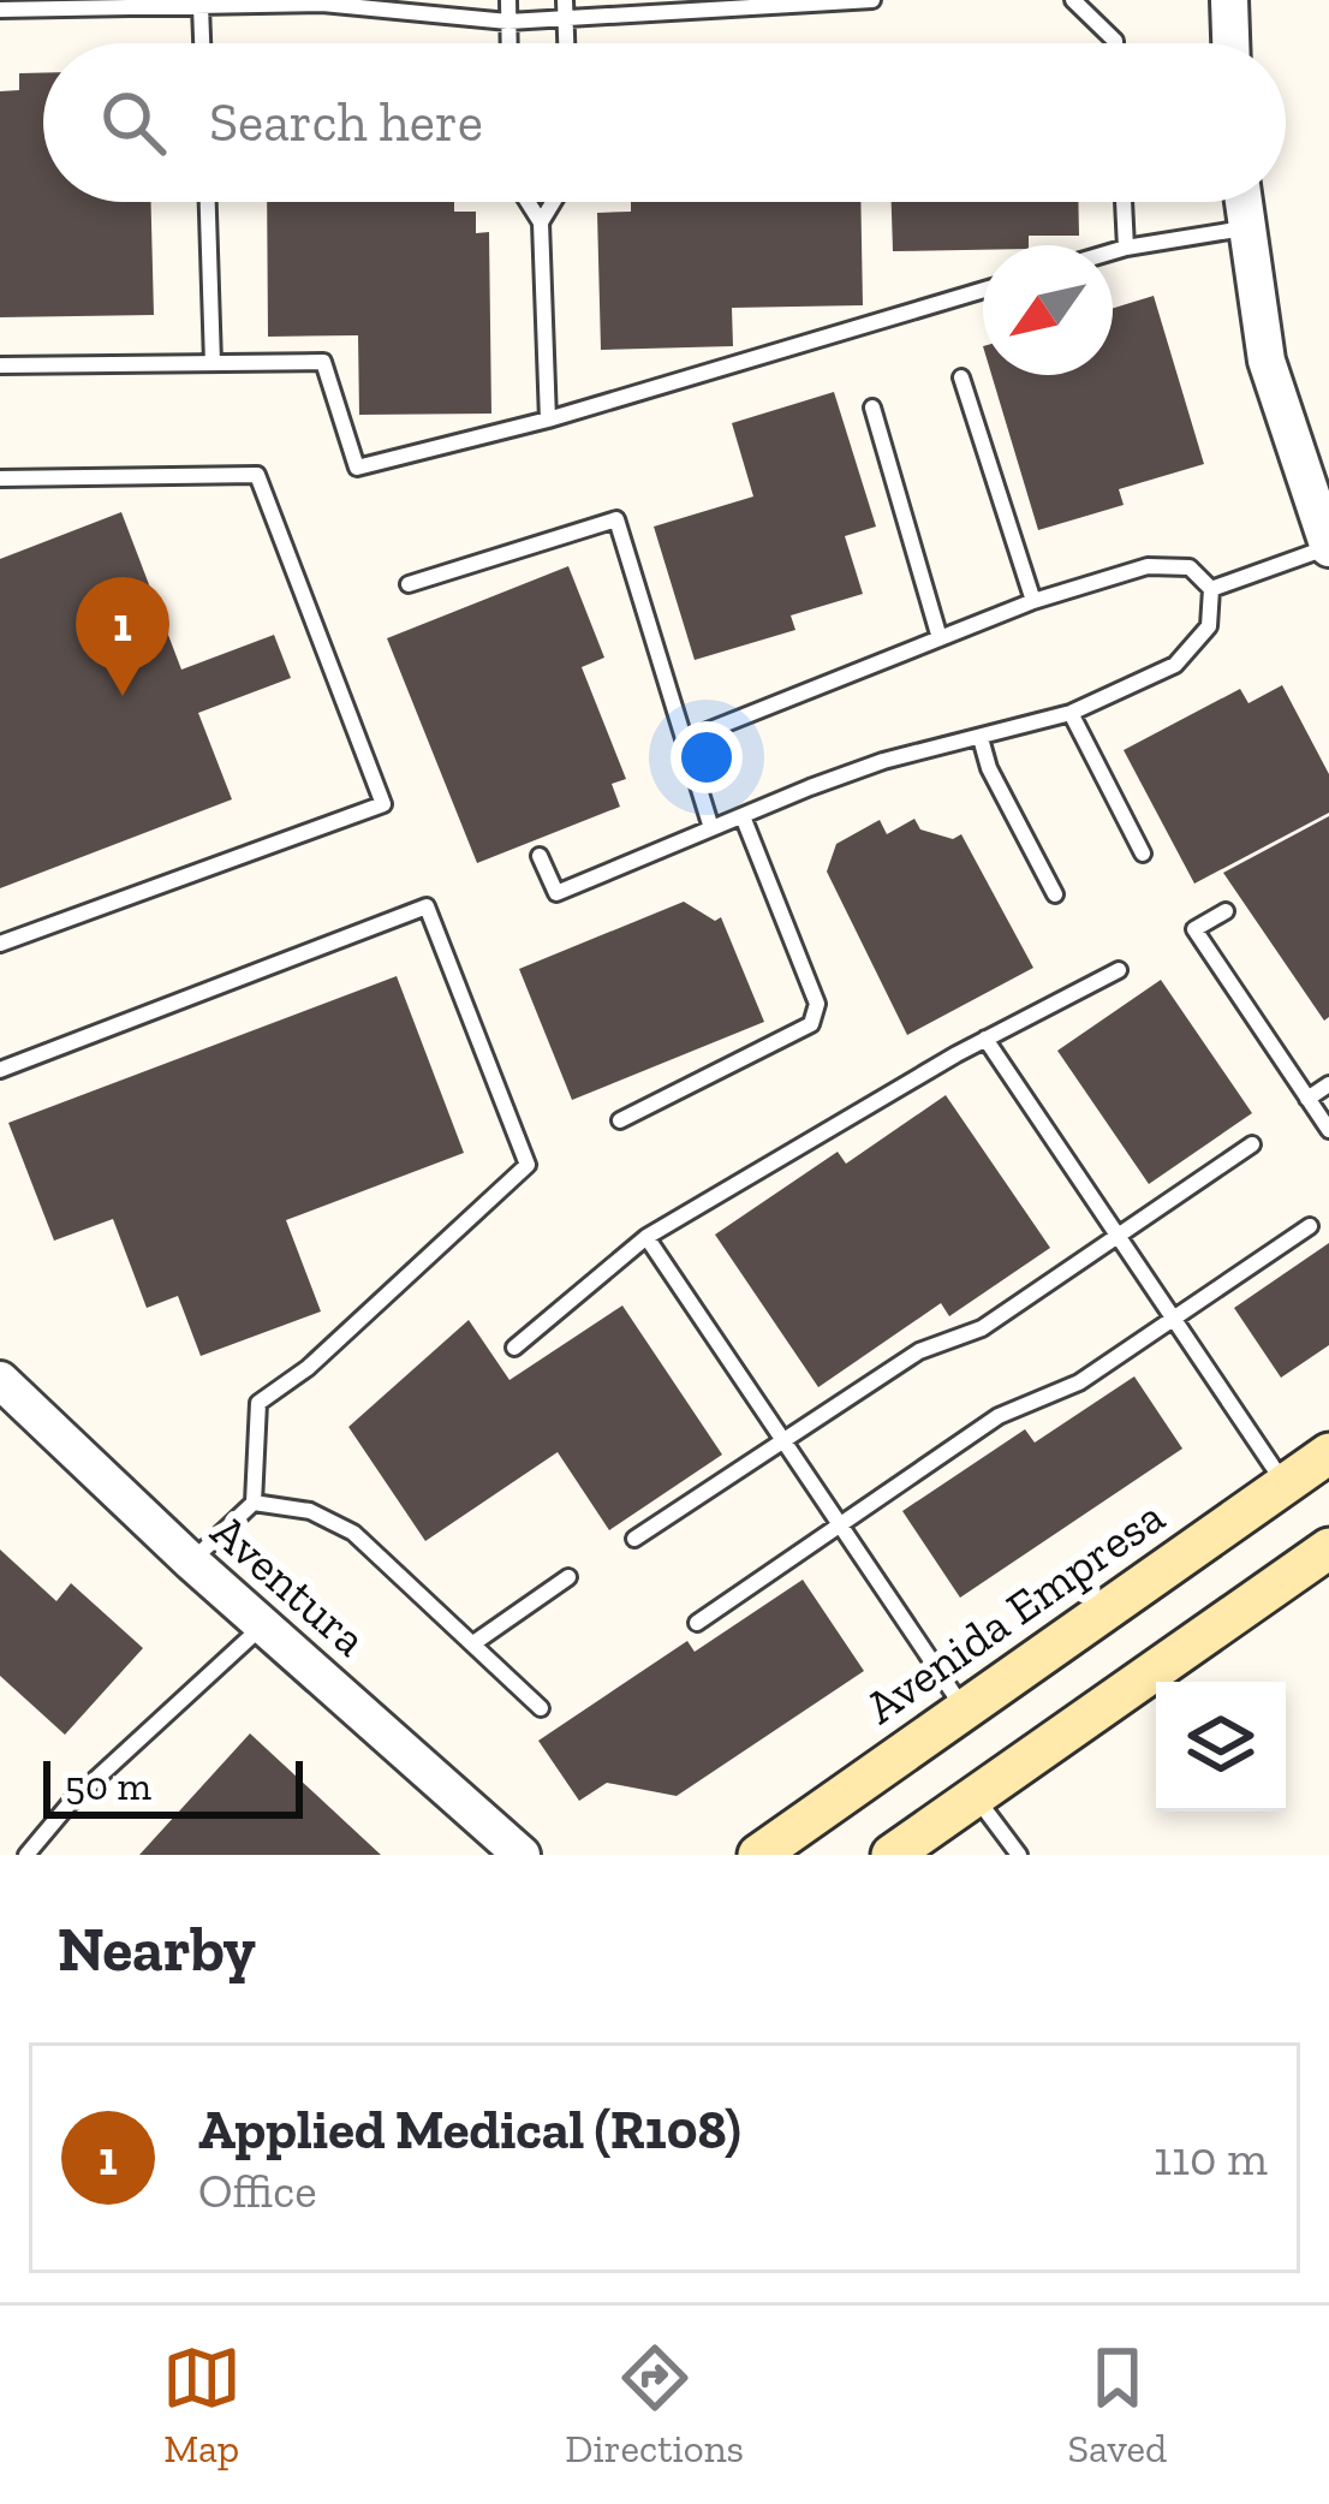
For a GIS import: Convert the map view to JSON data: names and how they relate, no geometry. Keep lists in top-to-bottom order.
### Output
{
  "streets": {
    "main road": ["Avenida Empresa"],
    "street": ["Aventura"]
  },
  "scale_bar": "50 m",
  "north": "bottom left",
  "page": {
    "search": "Search here",
    "pins": "1",
    "scale": "50 m",
    "heading": "Nearby",
    "list": [
      {
        "mark": "1",
        "name": "Applied Medical (R108)",
        "note": "Office",
        "value": "110 m"
      }
    ],
    "nav": ["Map", "Directions", "Saved"]
  }
}
